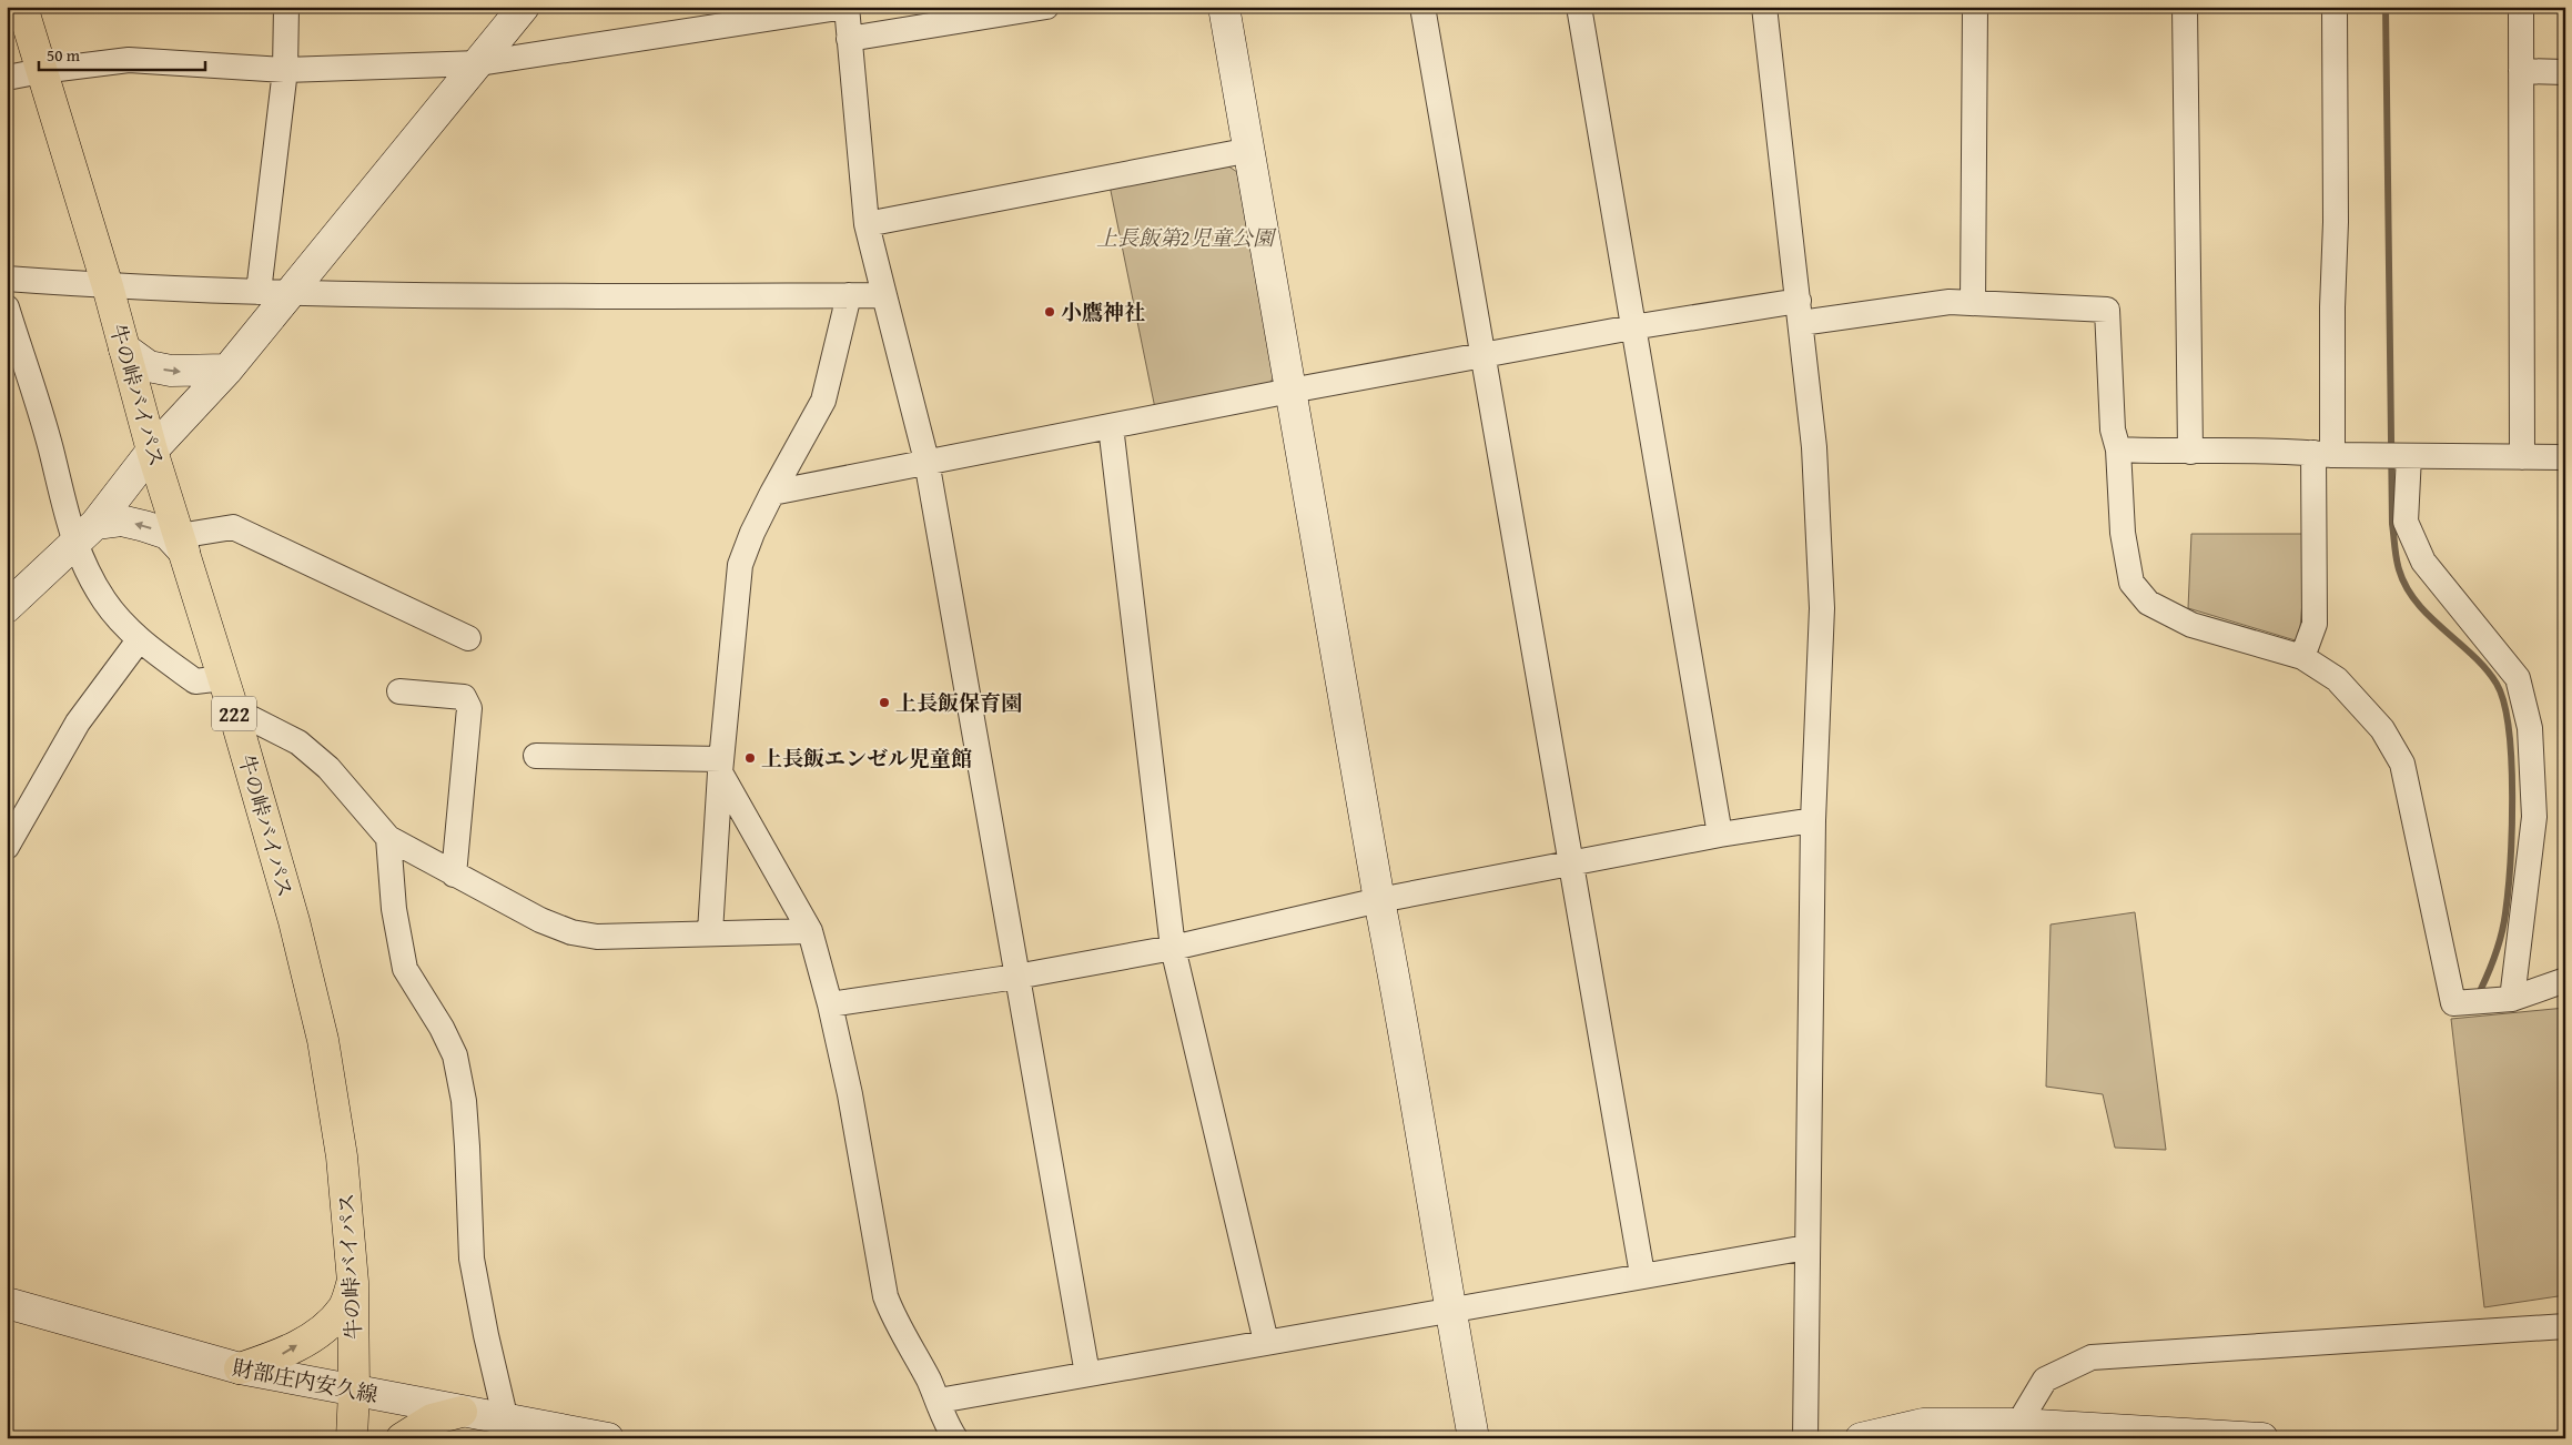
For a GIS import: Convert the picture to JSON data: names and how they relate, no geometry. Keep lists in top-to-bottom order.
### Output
{
  "streets": {
    "highway": ["牛の峠バイパス", "222"],
    "street": ["財部庄内安久線"]
  },
  "crossings": [
    ["牛の峠バイパス", "財部庄内安久線"]
  ],
  "parks": ["上長飯第2児童公園"],
  "places": ["小鷹神社", "上長飯保育園", "上長飯エンゼル児童館"],
  "scale_bar": "50 m"
}
